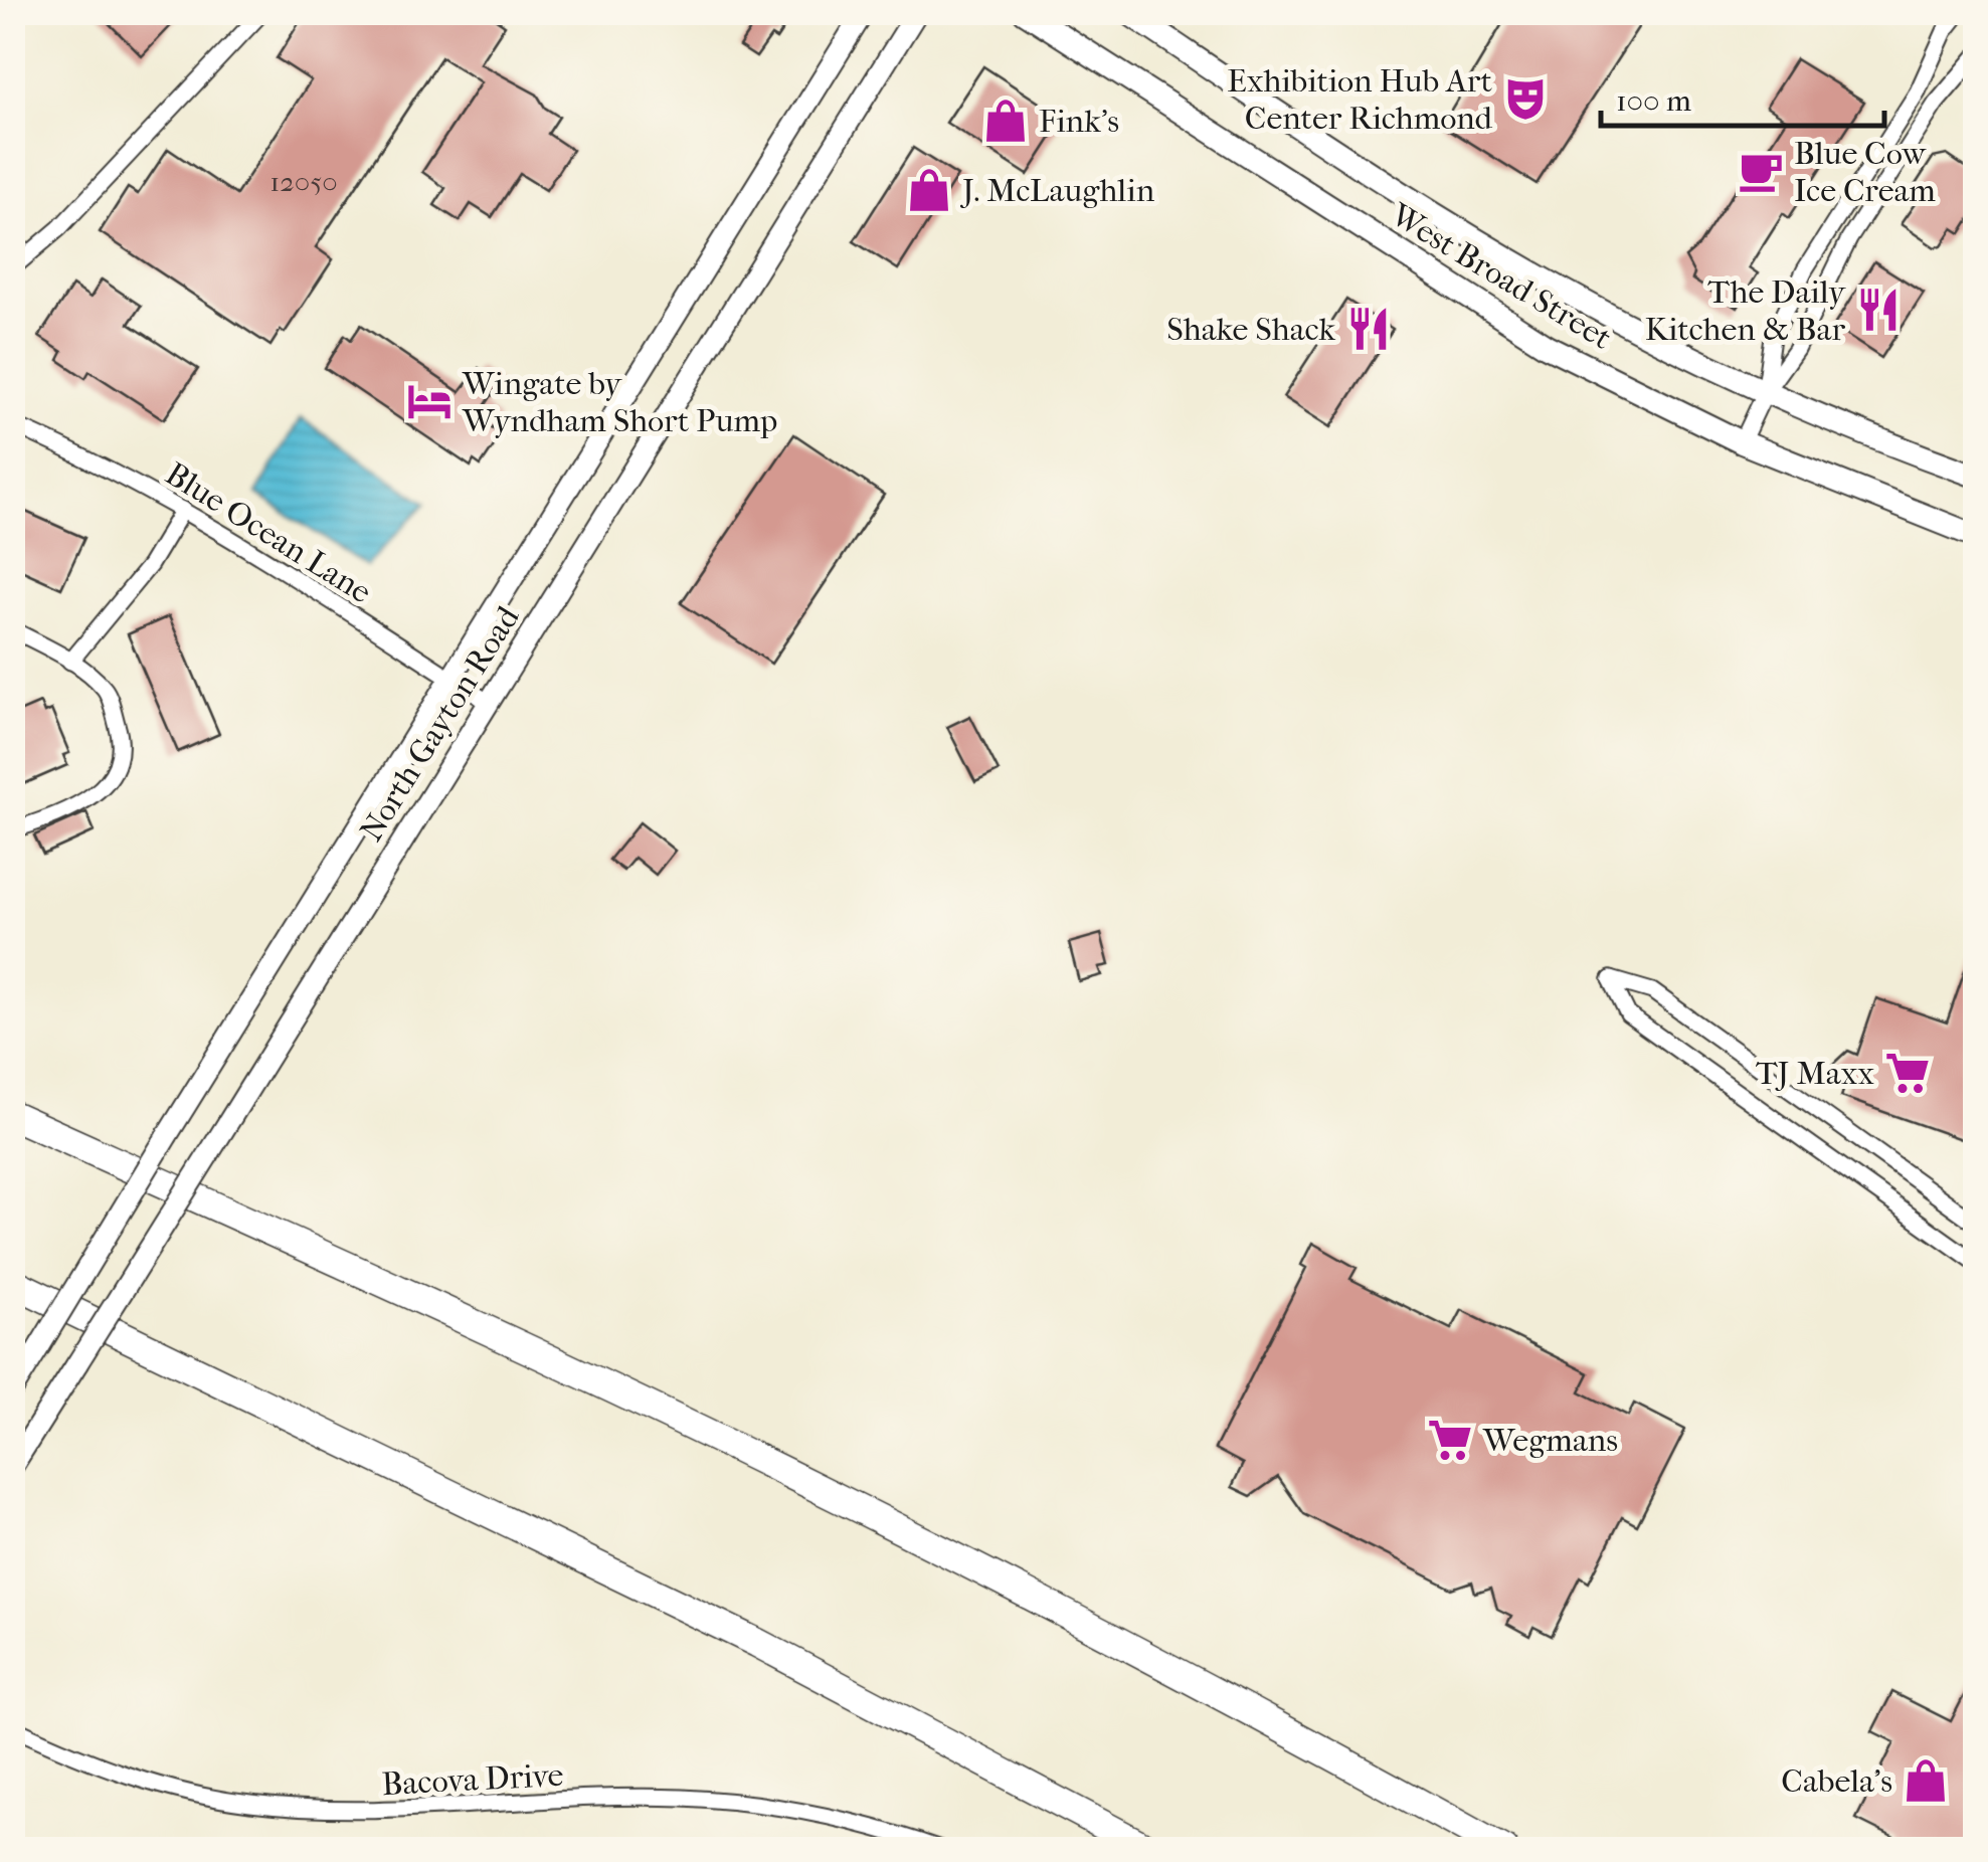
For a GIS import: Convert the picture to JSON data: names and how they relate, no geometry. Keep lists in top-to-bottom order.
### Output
{
  "streets": {
    "main road": ["West Broad Street", "North Gayton Road"],
    "street": ["Blue Ocean Lane", "Bacova Drive"]
  },
  "crossings": [
    ["Blue Ocean Lane", "North Gayton Road"]
  ],
  "places": {
    "theatre": ["Exhibition Hub Art Center Richmond"],
    "shop": ["Fink's", "J. McLaughlin", "Cabela's"],
    "cafe": ["Blue Cow Ice Cream"],
    "restaurant": ["The Daily Kitchen & Bar", "Shake Shack"],
    "hotel": ["Wingate by Wyndham Short Pump"],
    "supermarket": ["TJ Maxx", "Wegmans"]
  },
  "house_numbers": ["12050"],
  "scale_bar": "100 m"
}
